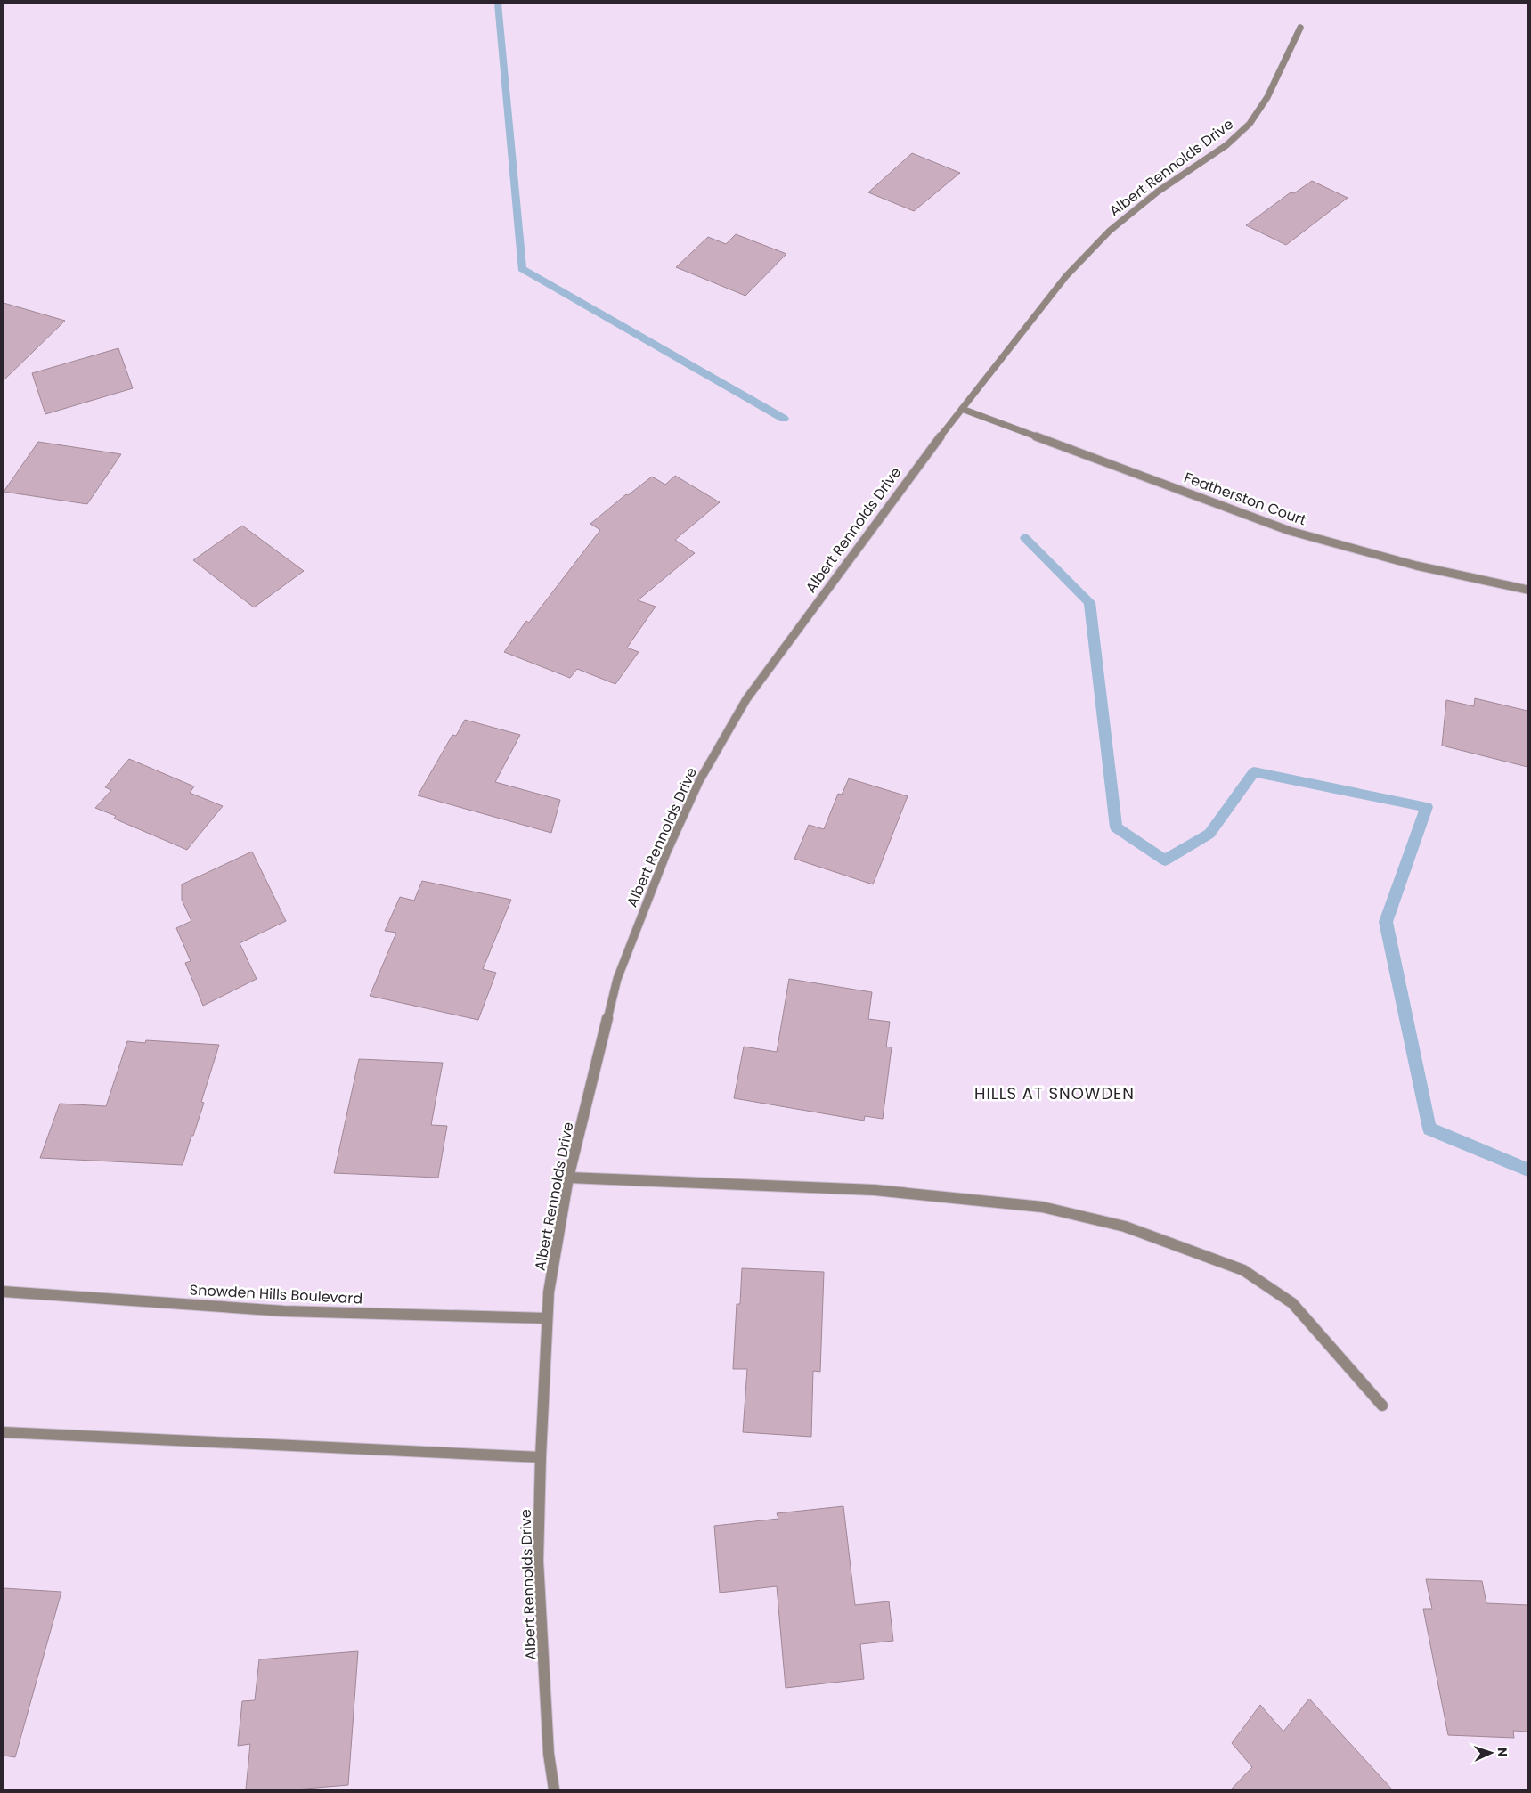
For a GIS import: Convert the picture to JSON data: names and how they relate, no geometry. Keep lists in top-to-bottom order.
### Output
{
  "streets": {
    "street": ["Albert Rennolds Drive", "Featherston Court", "Snowden Hills Boulevard"]
  },
  "crossings": [
    ["Albert Rennolds Drive", "Featherston Court"],
    ["Albert Rennolds Drive", "Snowden Hills Boulevard"]
  ],
  "districts": ["HILLS AT SNOWDEN"],
  "north": "right"
}
